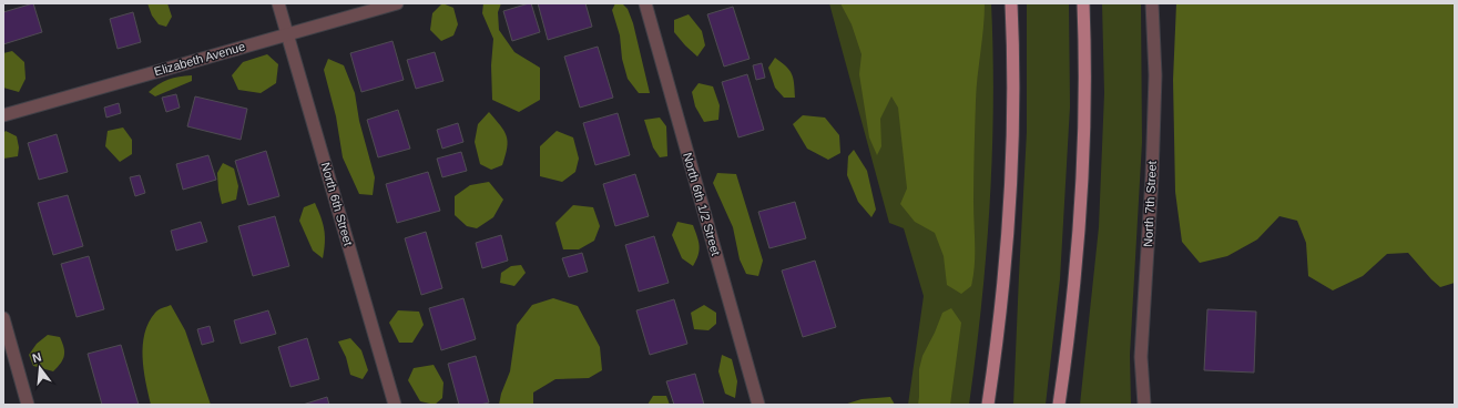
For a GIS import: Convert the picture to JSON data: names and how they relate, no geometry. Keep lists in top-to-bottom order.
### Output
{
  "streets": {
    "street": [
      "Elizabeth Avenue",
      "North 6th Street",
      "North 6th 1/2 Street",
      "North 7th Street"
    ]
  },
  "crossings": [
    ["Elizabeth Avenue", "North 6th Street"]
  ],
  "north": "top"
}
